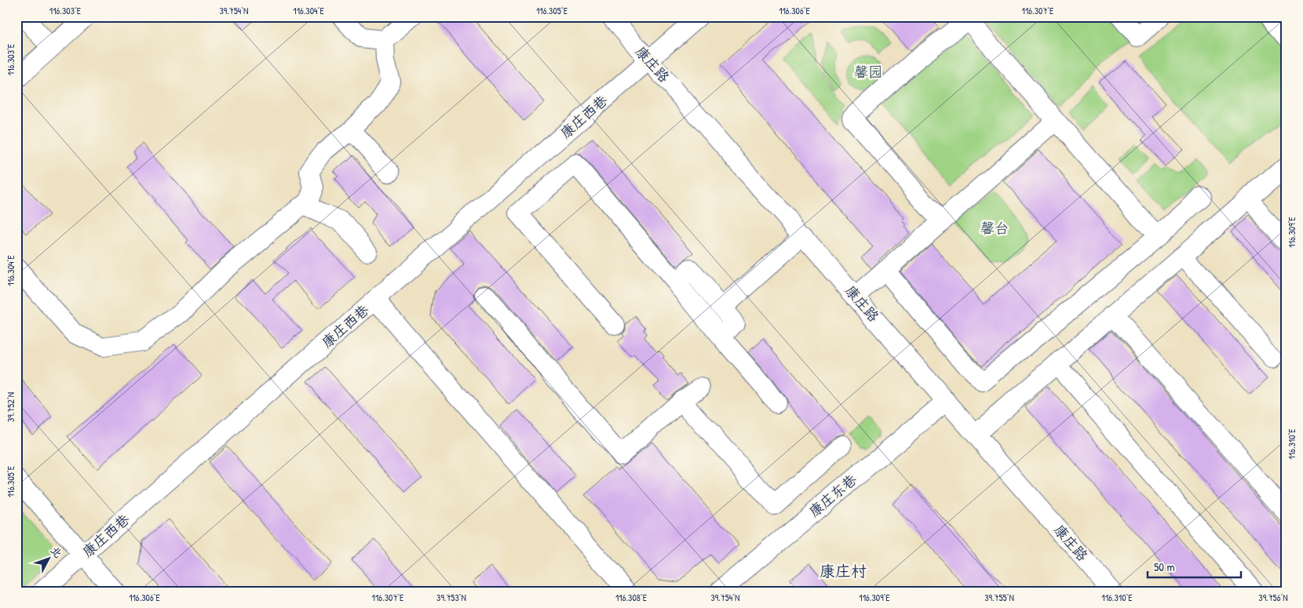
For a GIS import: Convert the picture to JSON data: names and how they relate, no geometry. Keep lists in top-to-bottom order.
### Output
{
  "streets": {
    "street": ["康庄路", "康庄西巷", "康庄东巷"]
  },
  "crossings": [
    ["康庄路", "康庄西巷"],
    ["康庄路", "康庄东巷"]
  ],
  "districts": ["康庄村"],
  "parks": ["馨园", "馨台"],
  "scale_bar": "50 m",
  "north": "top right",
  "coordinates": [
    "116.303°E",
    "39.754°N",
    "116.304°E",
    "116.305°E",
    "116.306°E",
    "116.307°E",
    "116.309°E",
    "39.752°N",
    "116.310°E",
    "39.753°N",
    "116.308°E",
    "39.755°N",
    "39.756°N"
  ]
}
